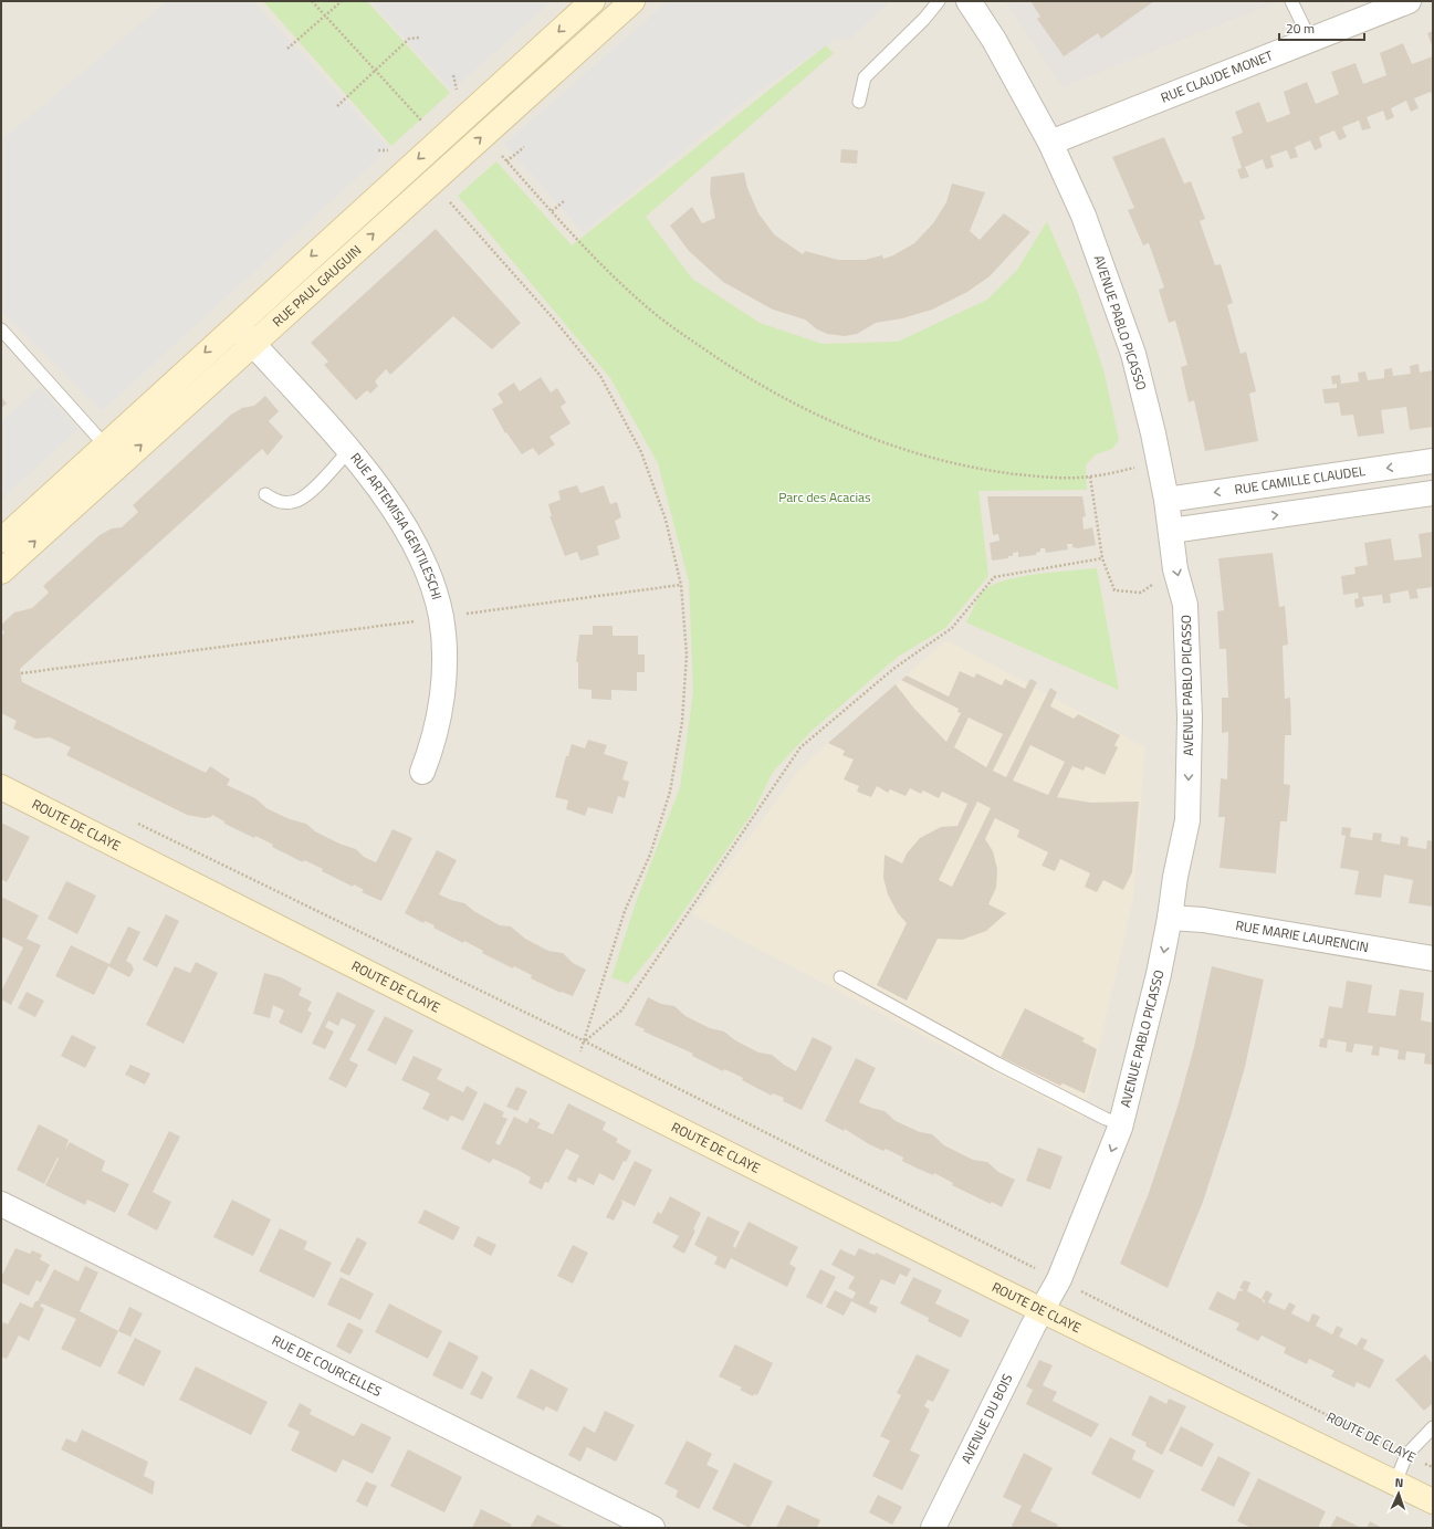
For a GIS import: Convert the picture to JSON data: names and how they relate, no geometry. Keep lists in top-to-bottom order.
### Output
{
  "streets": {
    "street": [
      "RUE CLAUDE MONET",
      "RUE PAUL GAUGUIN",
      "AVENUE PABLO PICASSO",
      "RUE CAMILLE CLAUDEL",
      "RUE ARTEMISIA GENTILESCHI",
      "ROUTE DE CLAYE",
      "RUE MARIE LAURENCIN",
      "RUE DE COURCELLES",
      "AVENUE DU BOIS"
    ]
  },
  "crossings": [
    ["RUE CLAUDE MONET", "AVENUE PABLO PICASSO"],
    ["RUE PAUL GAUGUIN", "RUE ARTEMISIA GENTILESCHI"],
    ["AVENUE PABLO PICASSO", "RUE CAMILLE CLAUDEL"],
    ["AVENUE PABLO PICASSO", "ROUTE DE CLAYE"],
    ["AVENUE PABLO PICASSO", "RUE MARIE LAURENCIN"],
    ["AVENUE PABLO PICASSO", "AVENUE DU BOIS"],
    ["ROUTE DE CLAYE", "AVENUE DU BOIS"]
  ],
  "one_way": ["AVENUE PABLO PICASSO"],
  "parks": ["Parc des Acacias"],
  "scale_bar": "20 m",
  "north": "top"
}
